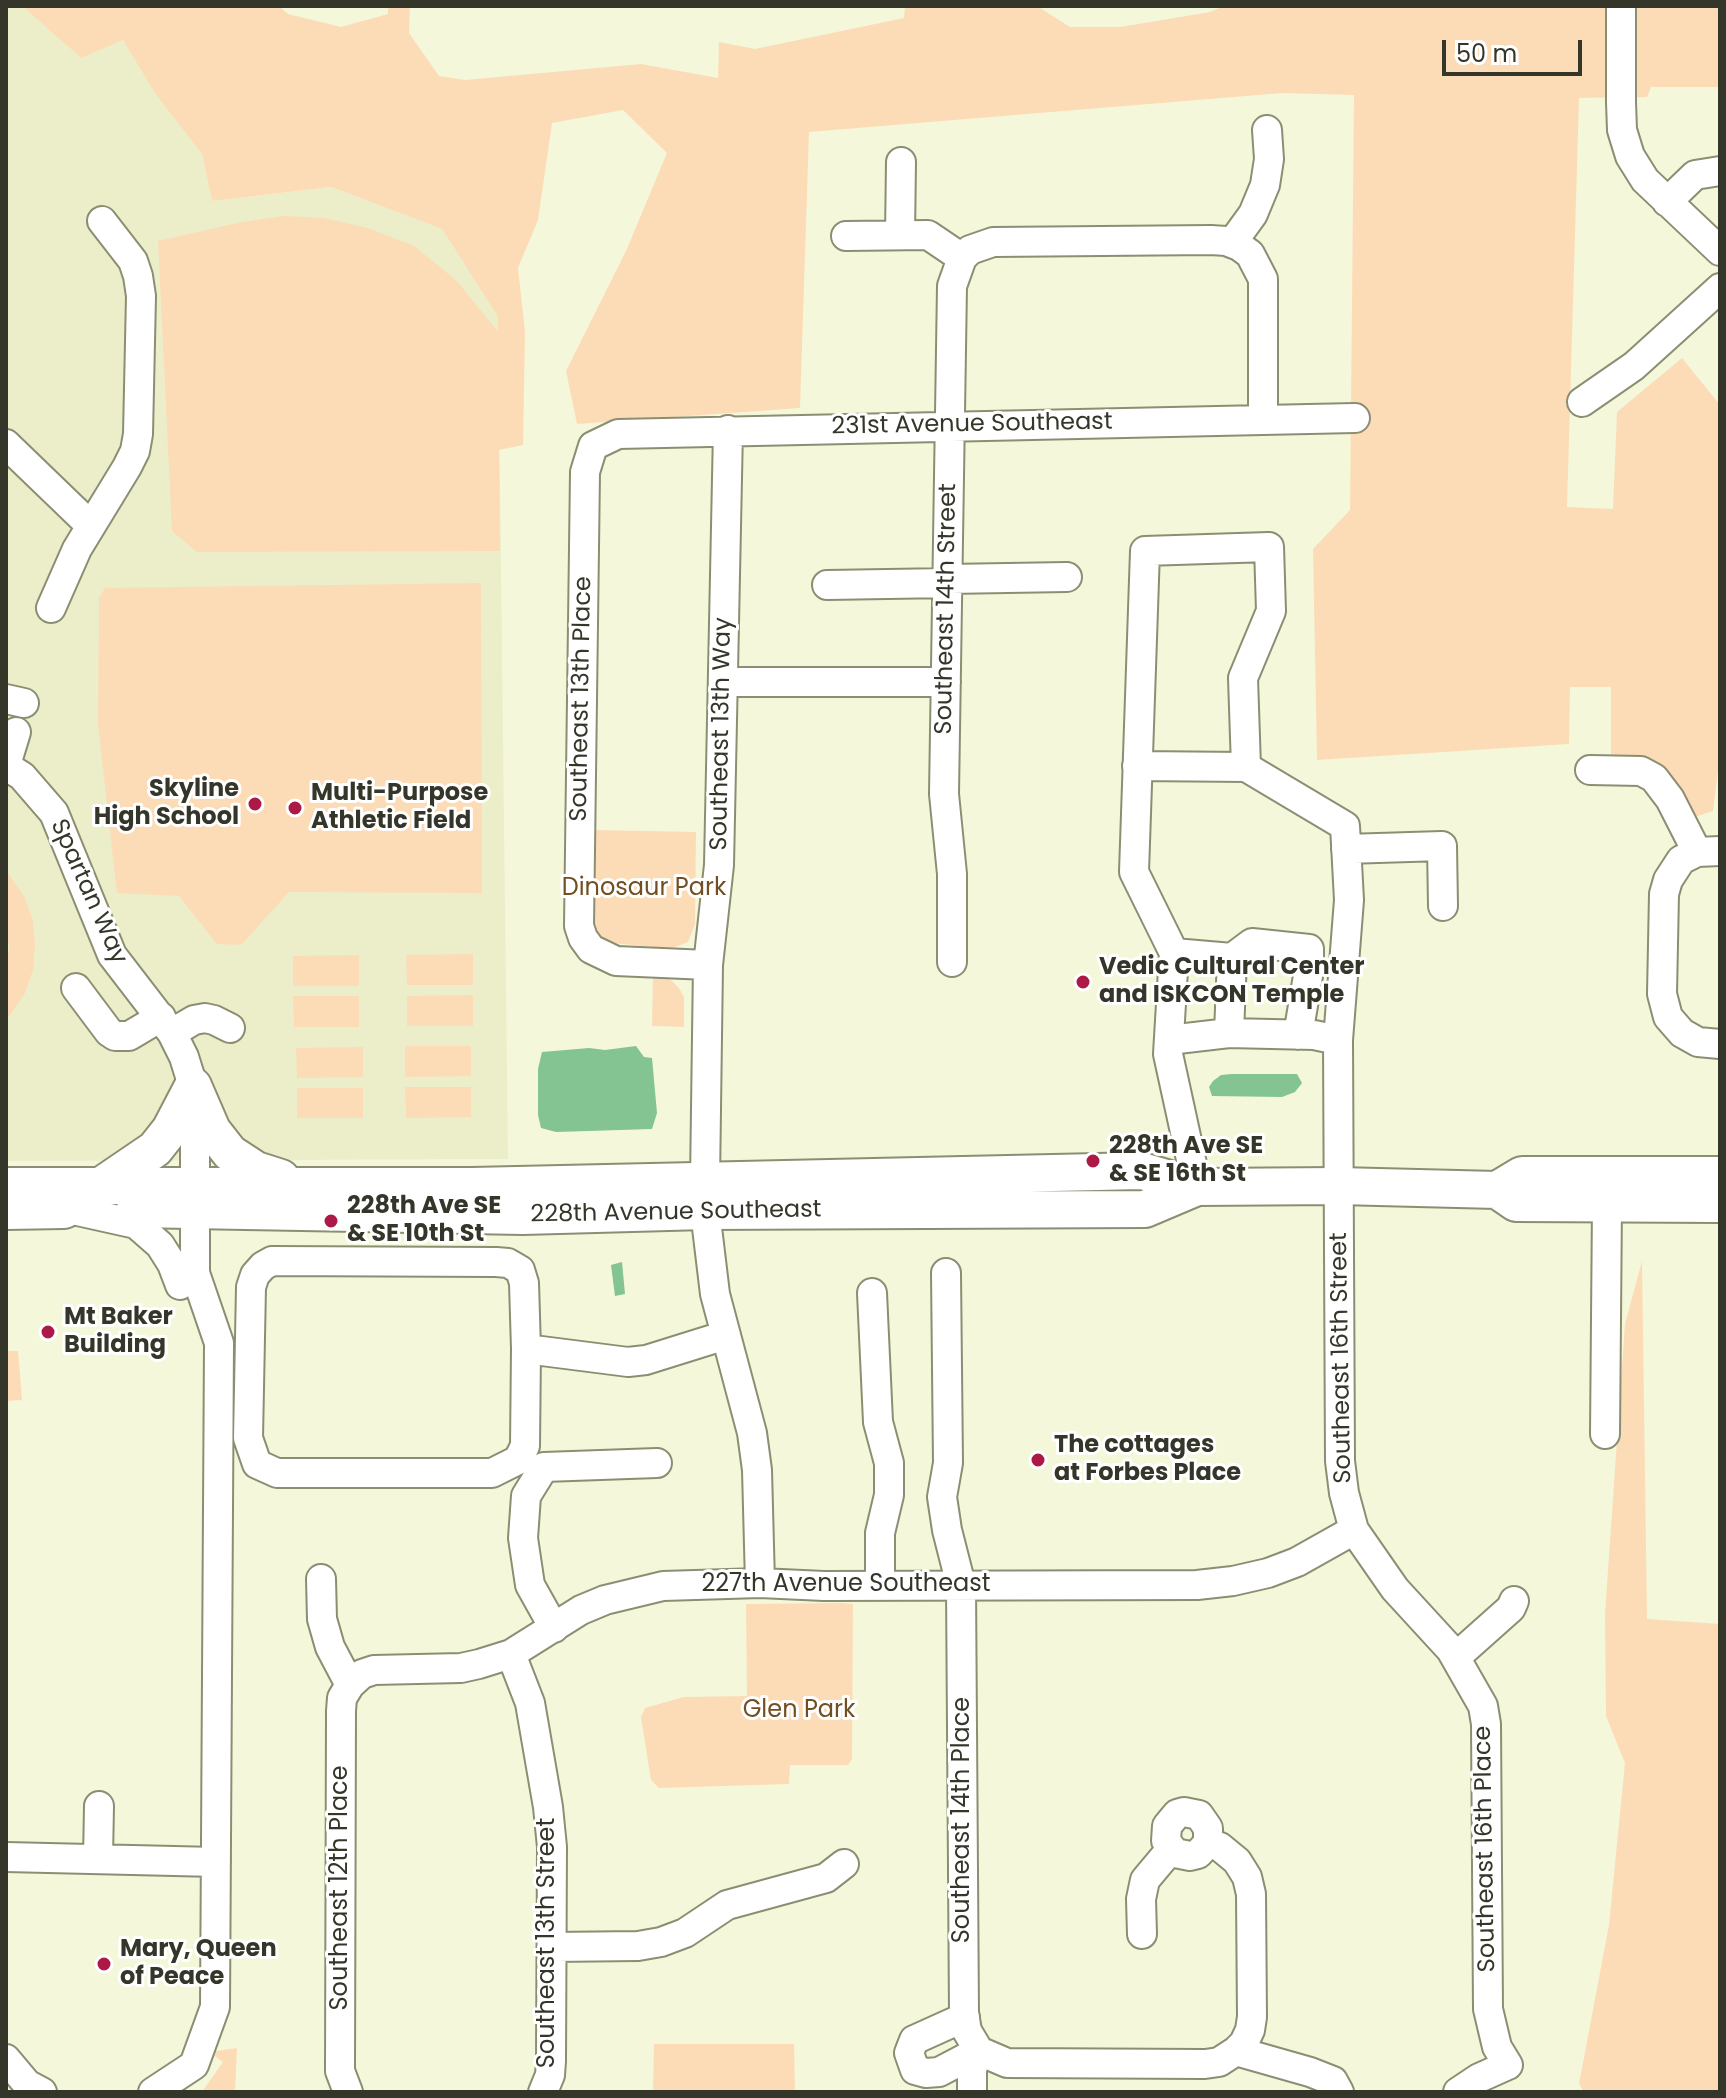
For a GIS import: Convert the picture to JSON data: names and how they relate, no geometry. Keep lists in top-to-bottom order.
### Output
{
  "streets": {
    "main road": ["228th Avenue Southeast"],
    "street": [
      "231st Avenue Southeast",
      "Southeast 14th Street",
      "Southeast 13th Place",
      "Southeast 13th Way",
      "Spartan Way",
      "Southeast 16th Street",
      "227th Avenue Southeast",
      "Southeast 14th Place",
      "Southeast 16th Place",
      "Southeast 12th Place",
      "Southeast 13th Street"
    ]
  },
  "crossings": [
    ["231st Avenue Southeast", "Southeast 14th Street"],
    ["231st Avenue Southeast", "Southeast 13th Place"],
    ["231st Avenue Southeast", "Southeast 13th Way"],
    ["Southeast 13th Place", "Southeast 13th Way"],
    ["Southeast 13th Way", "228th Avenue Southeast"],
    ["Southeast 13th Way", "227th Avenue Southeast"],
    ["Spartan Way", "228th Avenue Southeast"],
    ["228th Avenue Southeast", "Southeast 16th Street"],
    ["Southeast 16th Street", "227th Avenue Southeast"],
    ["Southeast 16th Street", "Southeast 16th Place"],
    ["227th Avenue Southeast", "Southeast 14th Place"],
    ["227th Avenue Southeast", "Southeast 16th Place"],
    ["227th Avenue Southeast", "Southeast 12th Place"],
    ["227th Avenue Southeast", "Southeast 13th Street"]
  ],
  "parks": ["Dinosaur Park", "Glen Park"],
  "places": [
    "Skyline High School",
    "Multi-Purpose Athletic Field",
    "Vedic Cultural Center and ISKCON Temple",
    "228th Ave SE & SE 16th St",
    "228th Ave SE & SE 10th St",
    "Mt Baker Building",
    "The cottages at Forbes Place",
    "Mary, Queen of Peace"
  ],
  "scale_bar": "50 m"
}
